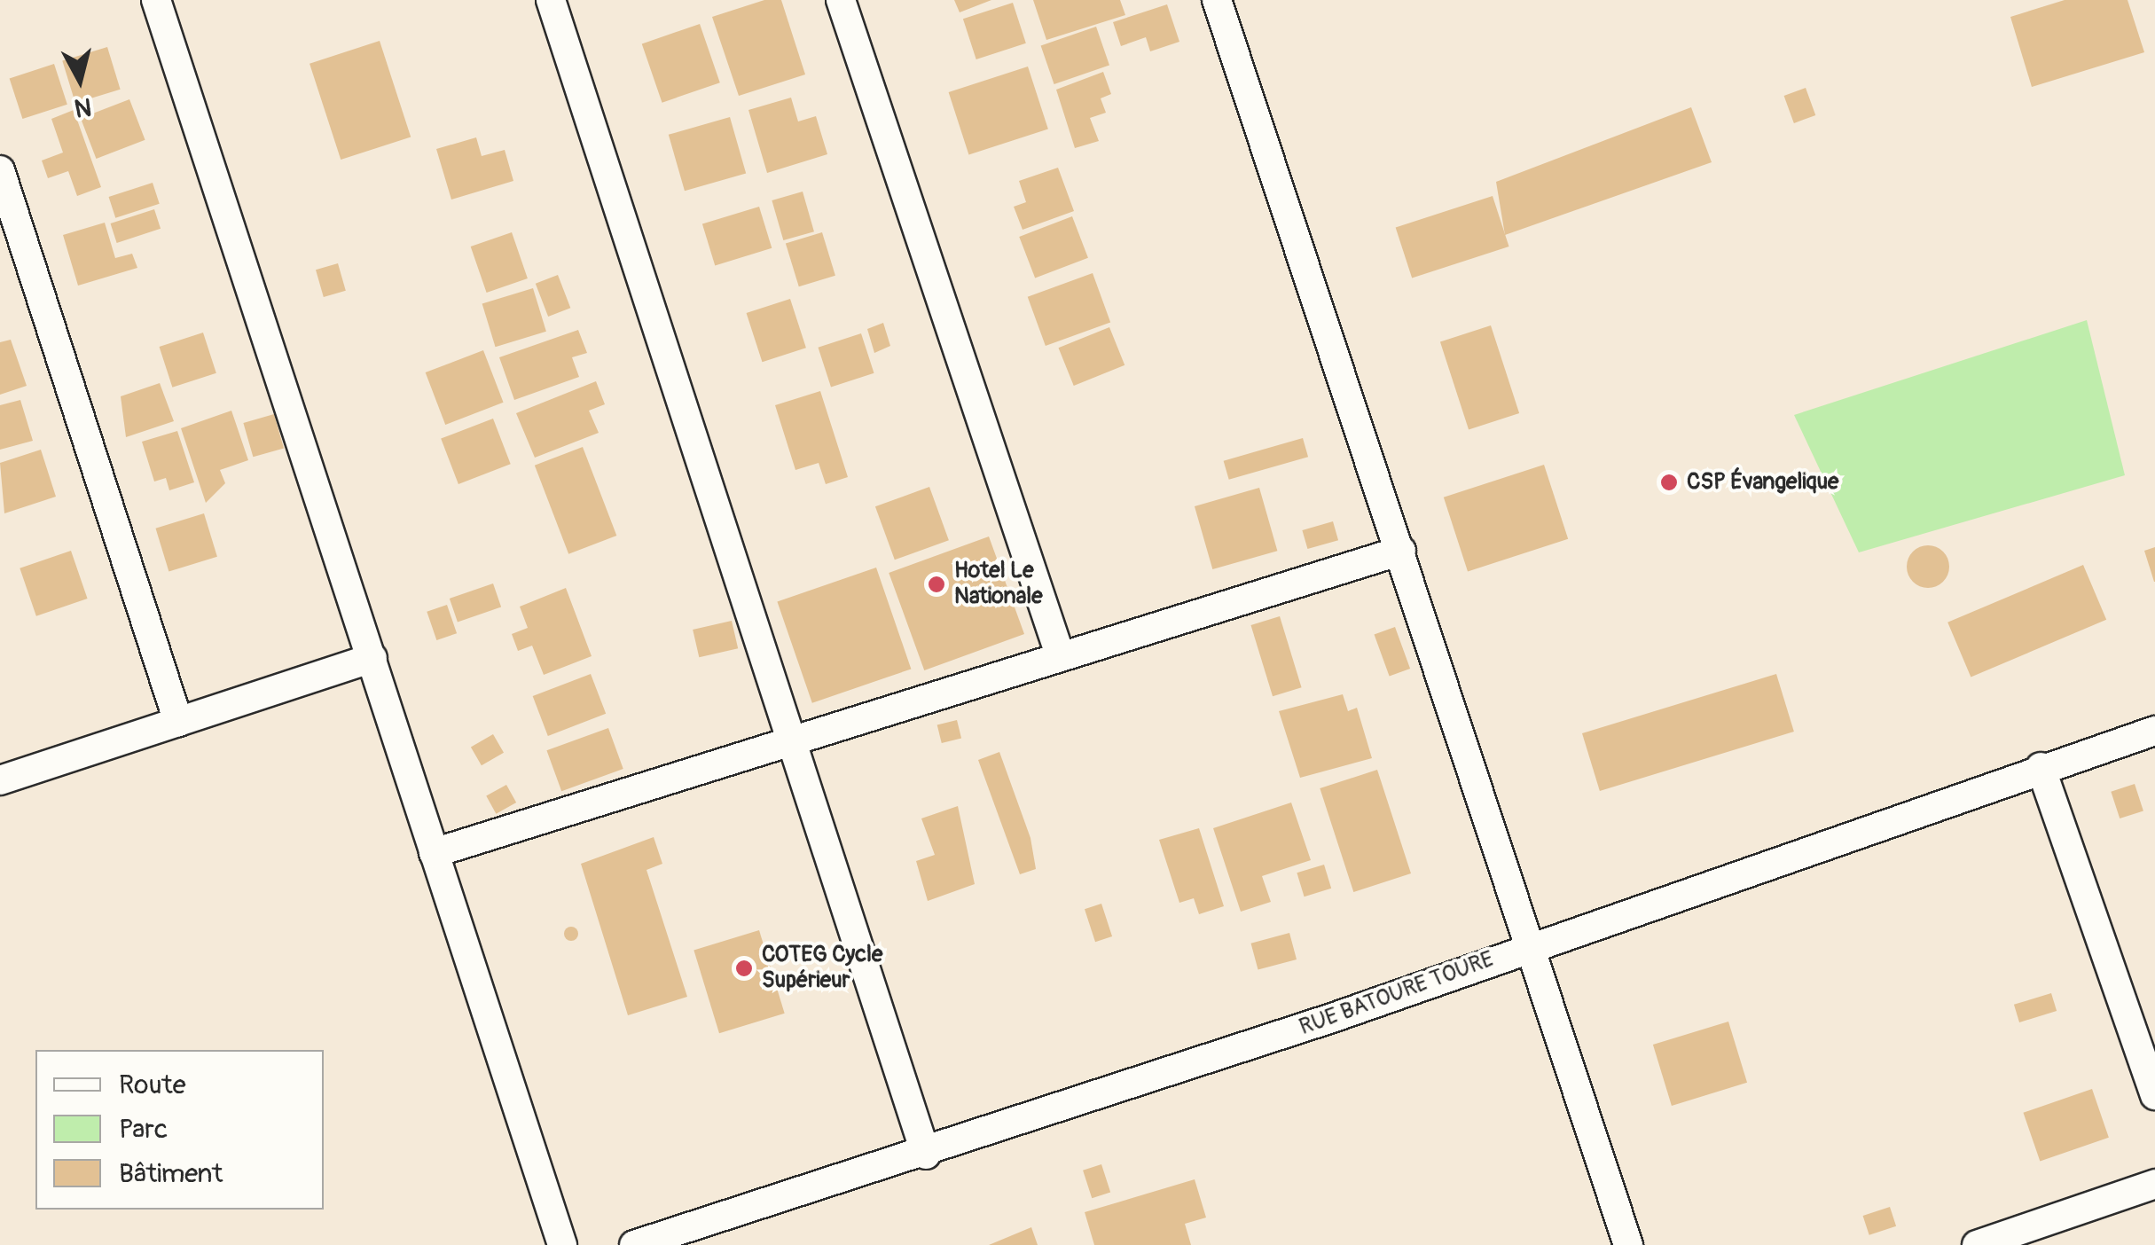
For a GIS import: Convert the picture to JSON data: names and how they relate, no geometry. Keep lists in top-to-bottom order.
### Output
{
  "streets": {
    "street": ["RUE BATOURE TOURE"]
  },
  "places": ["CSP Évangelique", "Hotel Le Nationale", "COTEG Cycle Supérieur"],
  "legend": ["Route", "Parc", "Bâtiment"],
  "north": "bottom"
}
